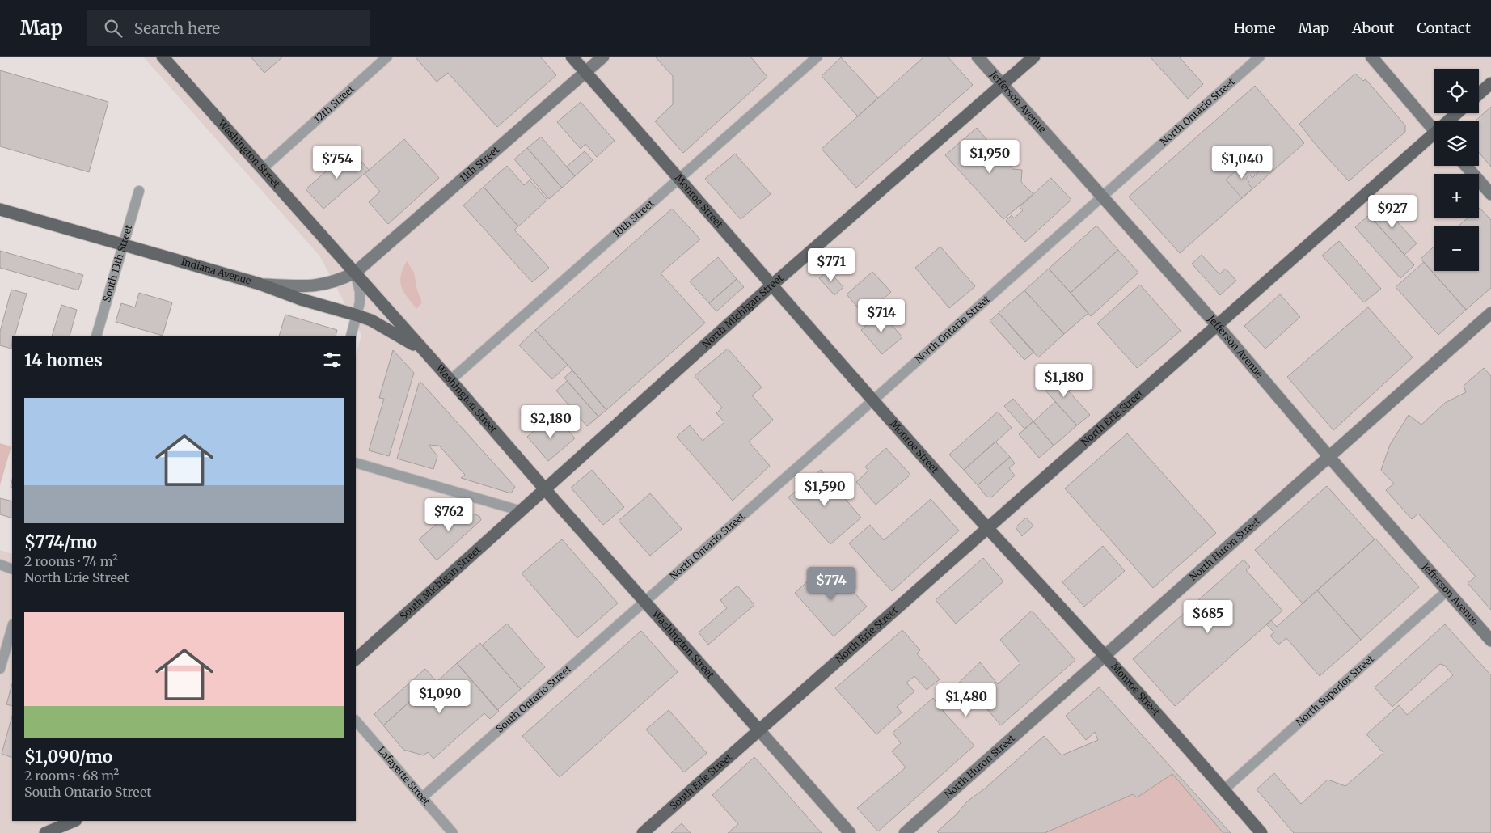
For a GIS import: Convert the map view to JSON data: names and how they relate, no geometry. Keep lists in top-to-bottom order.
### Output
{
  "streets": {
    "main road": [
      "Washington Street",
      "Monroe Street",
      "Indiana Avenue",
      "North Michigan Street",
      "North Erie Street",
      "South Michigan Street",
      "South Erie Street"
    ],
    "street": [
      "Jefferson Avenue",
      "12th Street",
      "North Ontario Street",
      "11th Street",
      "10th Street",
      "South 13th Street",
      "North Huron Street",
      "North Superior Street",
      "South Ontario Street",
      "Lafayette Street"
    ]
  },
  "crossings": [
    ["Jefferson Avenue", "North Ontario Street"],
    ["Jefferson Avenue", "North Michigan Street"],
    ["Jefferson Avenue", "North Erie Street"],
    ["Jefferson Avenue", "North Huron Street"],
    ["Jefferson Avenue", "North Superior Street"],
    ["12th Street", "Washington Street"],
    ["North Ontario Street", "Washington Street"],
    ["North Ontario Street", "Monroe Street"],
    ["North Ontario Street", "South Ontario Street"],
    ["Washington Street", "11th Street"],
    ["Washington Street", "10th Street"],
    ["Washington Street", "Indiana Avenue"],
    ["Washington Street", "North Michigan Street"],
    ["Washington Street", "North Erie Street"],
    ["Washington Street", "South Michigan Street"],
    ["Washington Street", "South Ontario Street"],
    ["Washington Street", "South Erie Street"],
    ["11th Street", "Monroe Street"],
    ["11th Street", "Indiana Avenue"],
    ["Monroe Street", "10th Street"],
    ["Monroe Street", "North Michigan Street"],
    ["Monroe Street", "North Erie Street"],
    ["Monroe Street", "North Huron Street"],
    ["Monroe Street", "North Superior Street"],
    ["South 13th Street", "Indiana Avenue"],
    ["North Michigan Street", "South Michigan Street"],
    ["North Erie Street", "South Erie Street"],
    ["South Ontario Street", "Lafayette Street"]
  ],
  "page": {
    "header": "Map",
    "search": "Search here",
    "nav": [
      "Home",
      "Map",
      "About",
      "Contact"
    ],
    "map_buttons": ["+", "−"],
    "price": [
      "$1,950",
      "$754",
      "$1,040",
      "$927",
      "$771",
      "$714",
      "$1,180",
      "$2,180",
      "$1,590",
      "$762",
      "$774",
      "$685",
      "$1,090",
      "$1,480"
    ],
    "heading": "14 homes",
    "list": [
      {
        "name": "$774/mo",
        "note": "2 rooms · 74 m² · North Erie Street"
      },
      {
        "name": "$1,090/mo",
        "note": "2 rooms · 68 m² · South Ontario Street"
      }
    ]
  }
}
